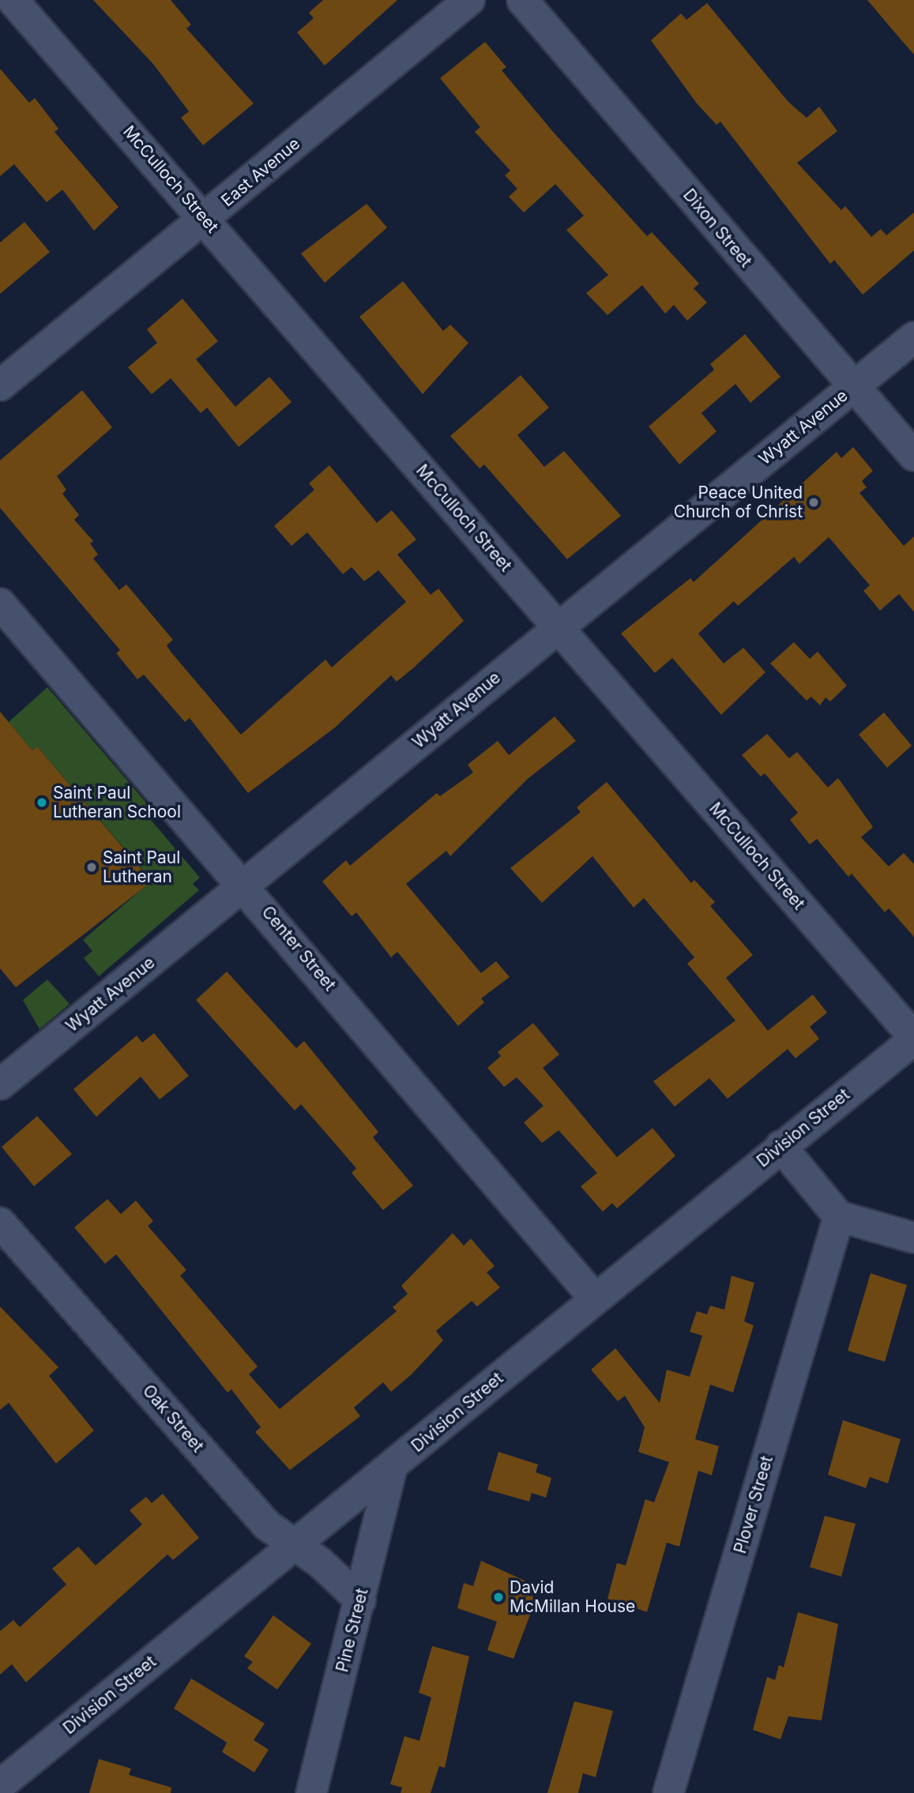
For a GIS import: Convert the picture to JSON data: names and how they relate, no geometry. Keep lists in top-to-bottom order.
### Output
{
  "streets": {
    "street": [
      "East Avenue",
      "McCulloch Street",
      "Dixon Street",
      "Wyatt Avenue",
      "Center Street",
      "Division Street",
      "Oak Street",
      "Plover Street",
      "Pine Street"
    ]
  },
  "crossings": [
    ["East Avenue", "McCulloch Street"],
    ["McCulloch Street", "Wyatt Avenue"],
    ["McCulloch Street", "Division Street"],
    ["Dixon Street", "Wyatt Avenue"],
    ["Wyatt Avenue", "Center Street"],
    ["Center Street", "Division Street"],
    ["Division Street", "Oak Street"],
    ["Division Street", "Pine Street"],
    ["Oak Street", "Pine Street"]
  ],
  "places": [
    "Peace United Church of Christ",
    "Saint Paul Lutheran School",
    "Saint Paul Lutheran",
    "David McMillan House"
  ]
}
